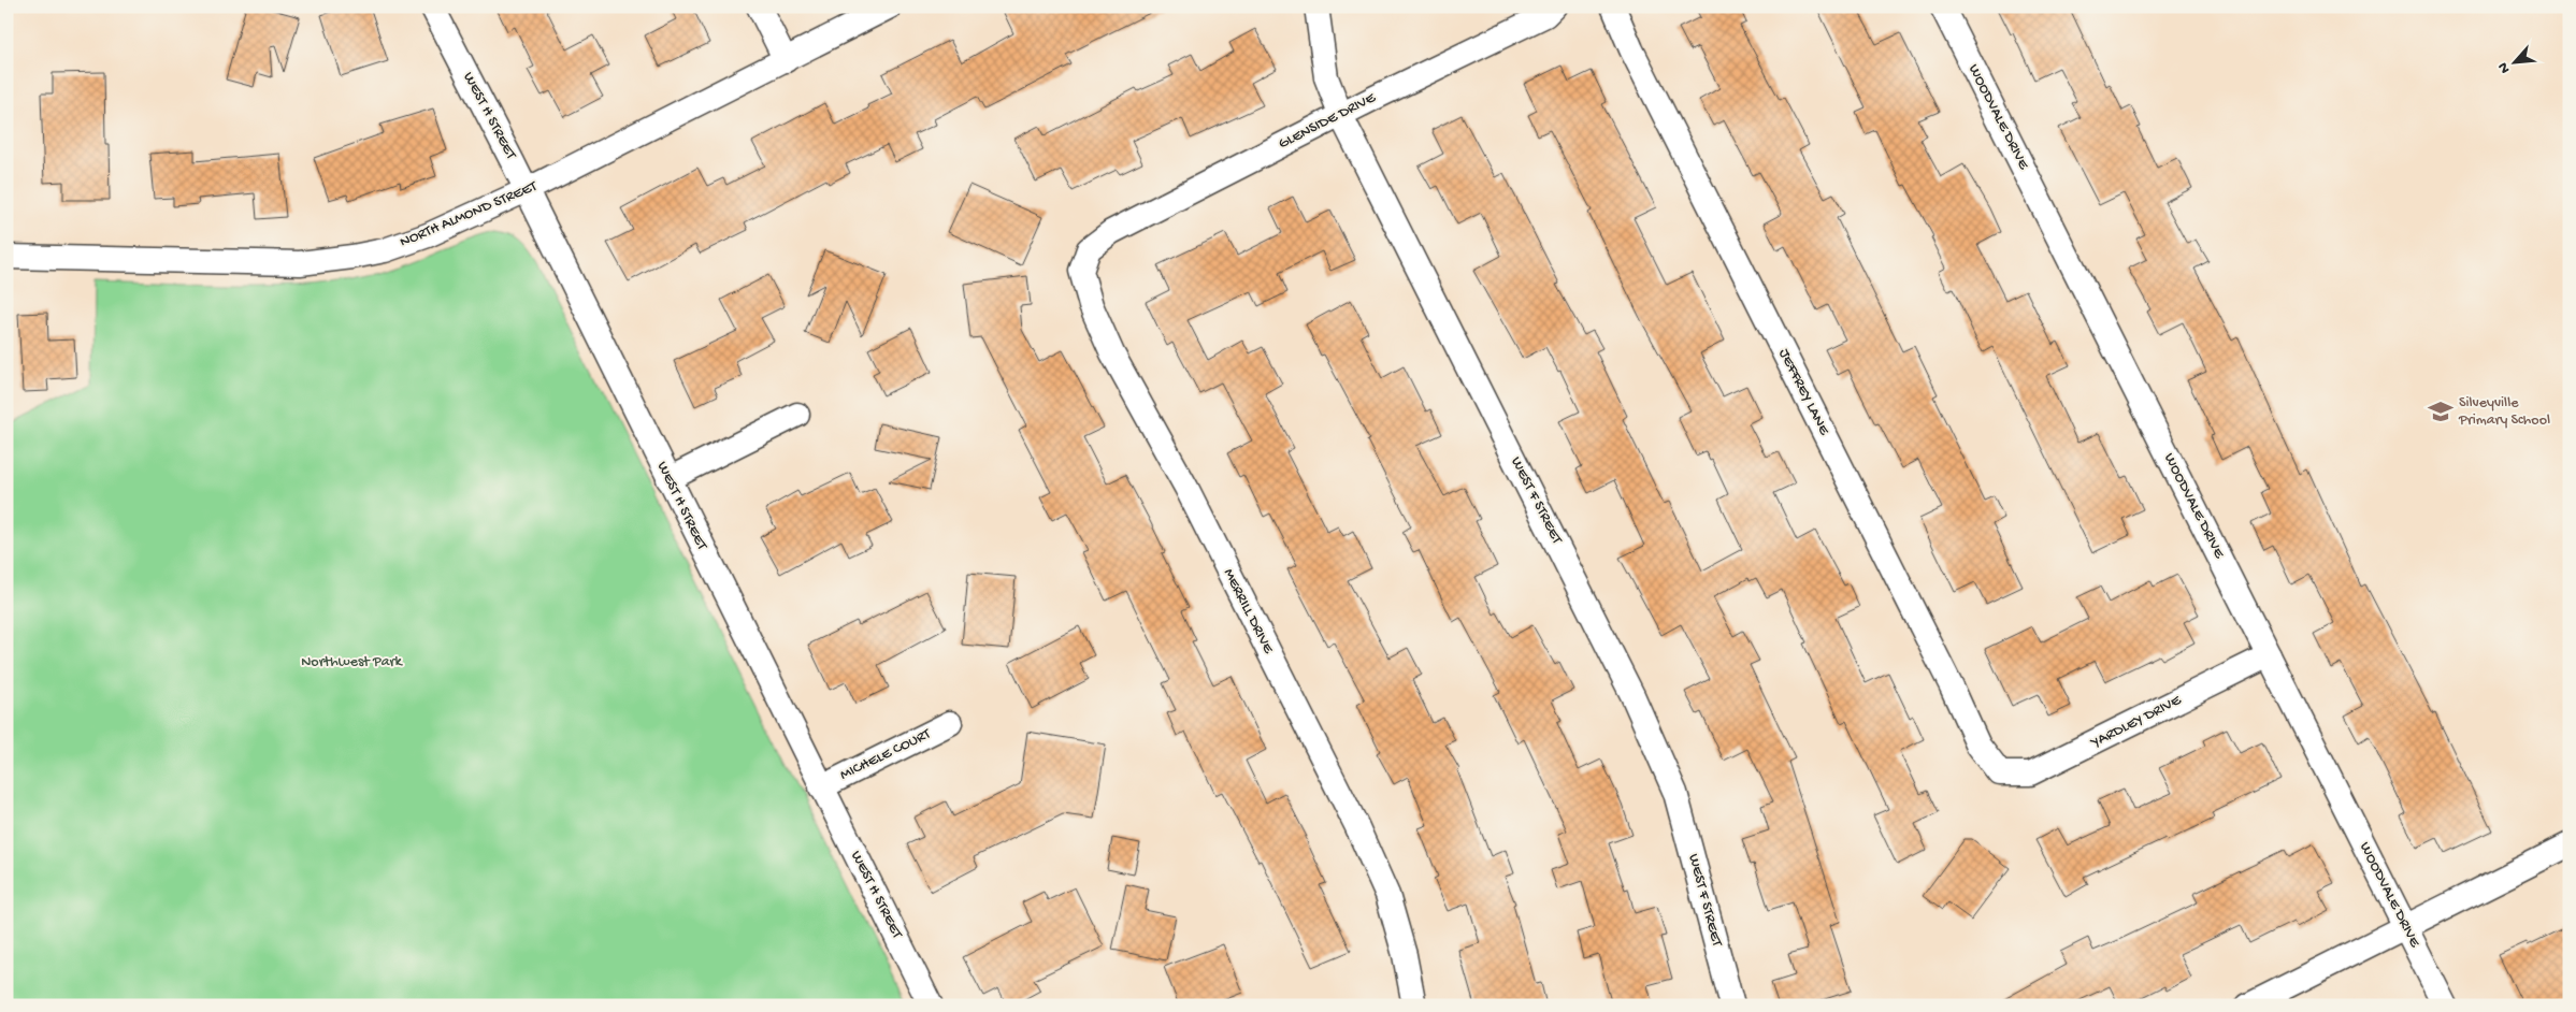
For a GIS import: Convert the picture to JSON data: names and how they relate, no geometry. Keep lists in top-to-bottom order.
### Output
{
  "streets": {
    "street": [
      "WEST H STREET",
      "WOODVALE DRIVE",
      "GLENSIDE DRIVE",
      "NORTH ALMOND STREET",
      "JEFFREY LANE",
      "WEST F STREET",
      "MERRILL DRIVE",
      "YARDLEY DRIVE",
      "MICHELE COURT"
    ]
  },
  "crossings": [
    ["WEST H STREET", "NORTH ALMOND STREET"],
    ["WEST H STREET", "MICHELE COURT"],
    ["WOODVALE DRIVE", "YARDLEY DRIVE"],
    ["GLENSIDE DRIVE", "WEST F STREET"],
    ["GLENSIDE DRIVE", "MERRILL DRIVE"],
    ["JEFFREY LANE", "YARDLEY DRIVE"]
  ],
  "parks": ["Northwest Park"],
  "places": {
    "school or university": ["Silveyville Primary School"]
  },
  "north": "bottom left"
}
